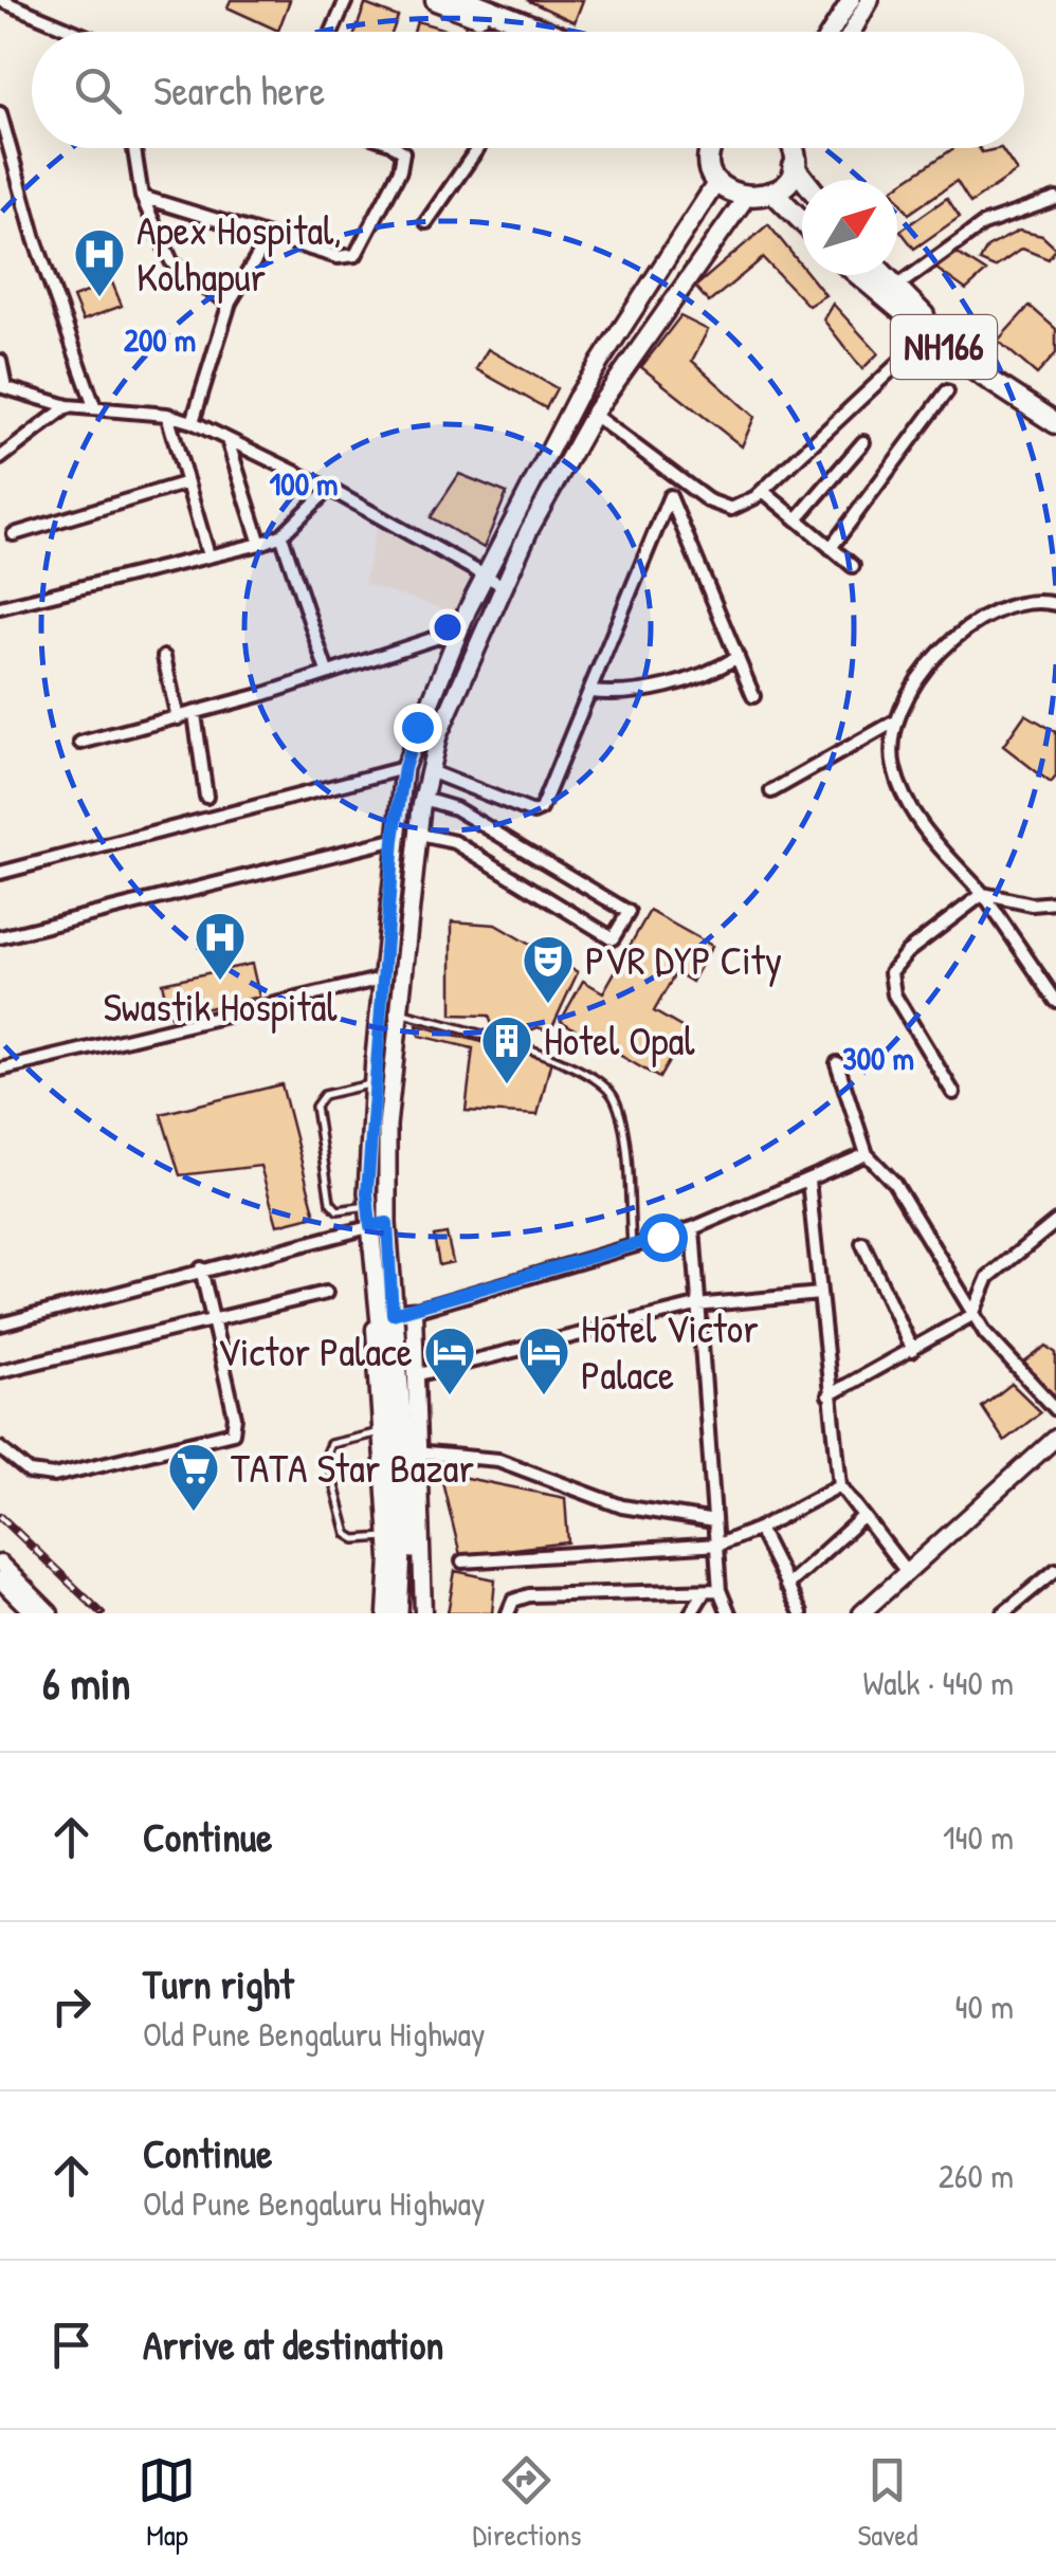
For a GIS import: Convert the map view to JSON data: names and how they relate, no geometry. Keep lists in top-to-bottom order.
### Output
{
  "streets": {
    "highway": ["NH166"]
  },
  "places": {
    "hospital": ["Apex Hospital, Kolhapur", "Swastik Hospital"],
    "theatre": ["PVR DYP City"],
    "building": ["Hotel Opal"],
    "hotel": ["Victor Palace", "Hotel Victor Palace"],
    "supermarket": ["TATA Star Bazar"]
  },
  "north": "top right",
  "page": {
    "search": "Search here",
    "heading": ["6 min", "Walk · 440 m"],
    "list": [
      ["Continue", "140 m"],
      ["Turn right", "Old Pune Bengaluru Highway", "40 m"],
      ["Continue", "Old Pune Bengaluru Highway", "260 m"],
      "Arrive at destination"
    ],
    "nav": ["Map", "Directions", "Saved"]
  },
  "rings": ["200 m", "100 m", "300 m"]
}
